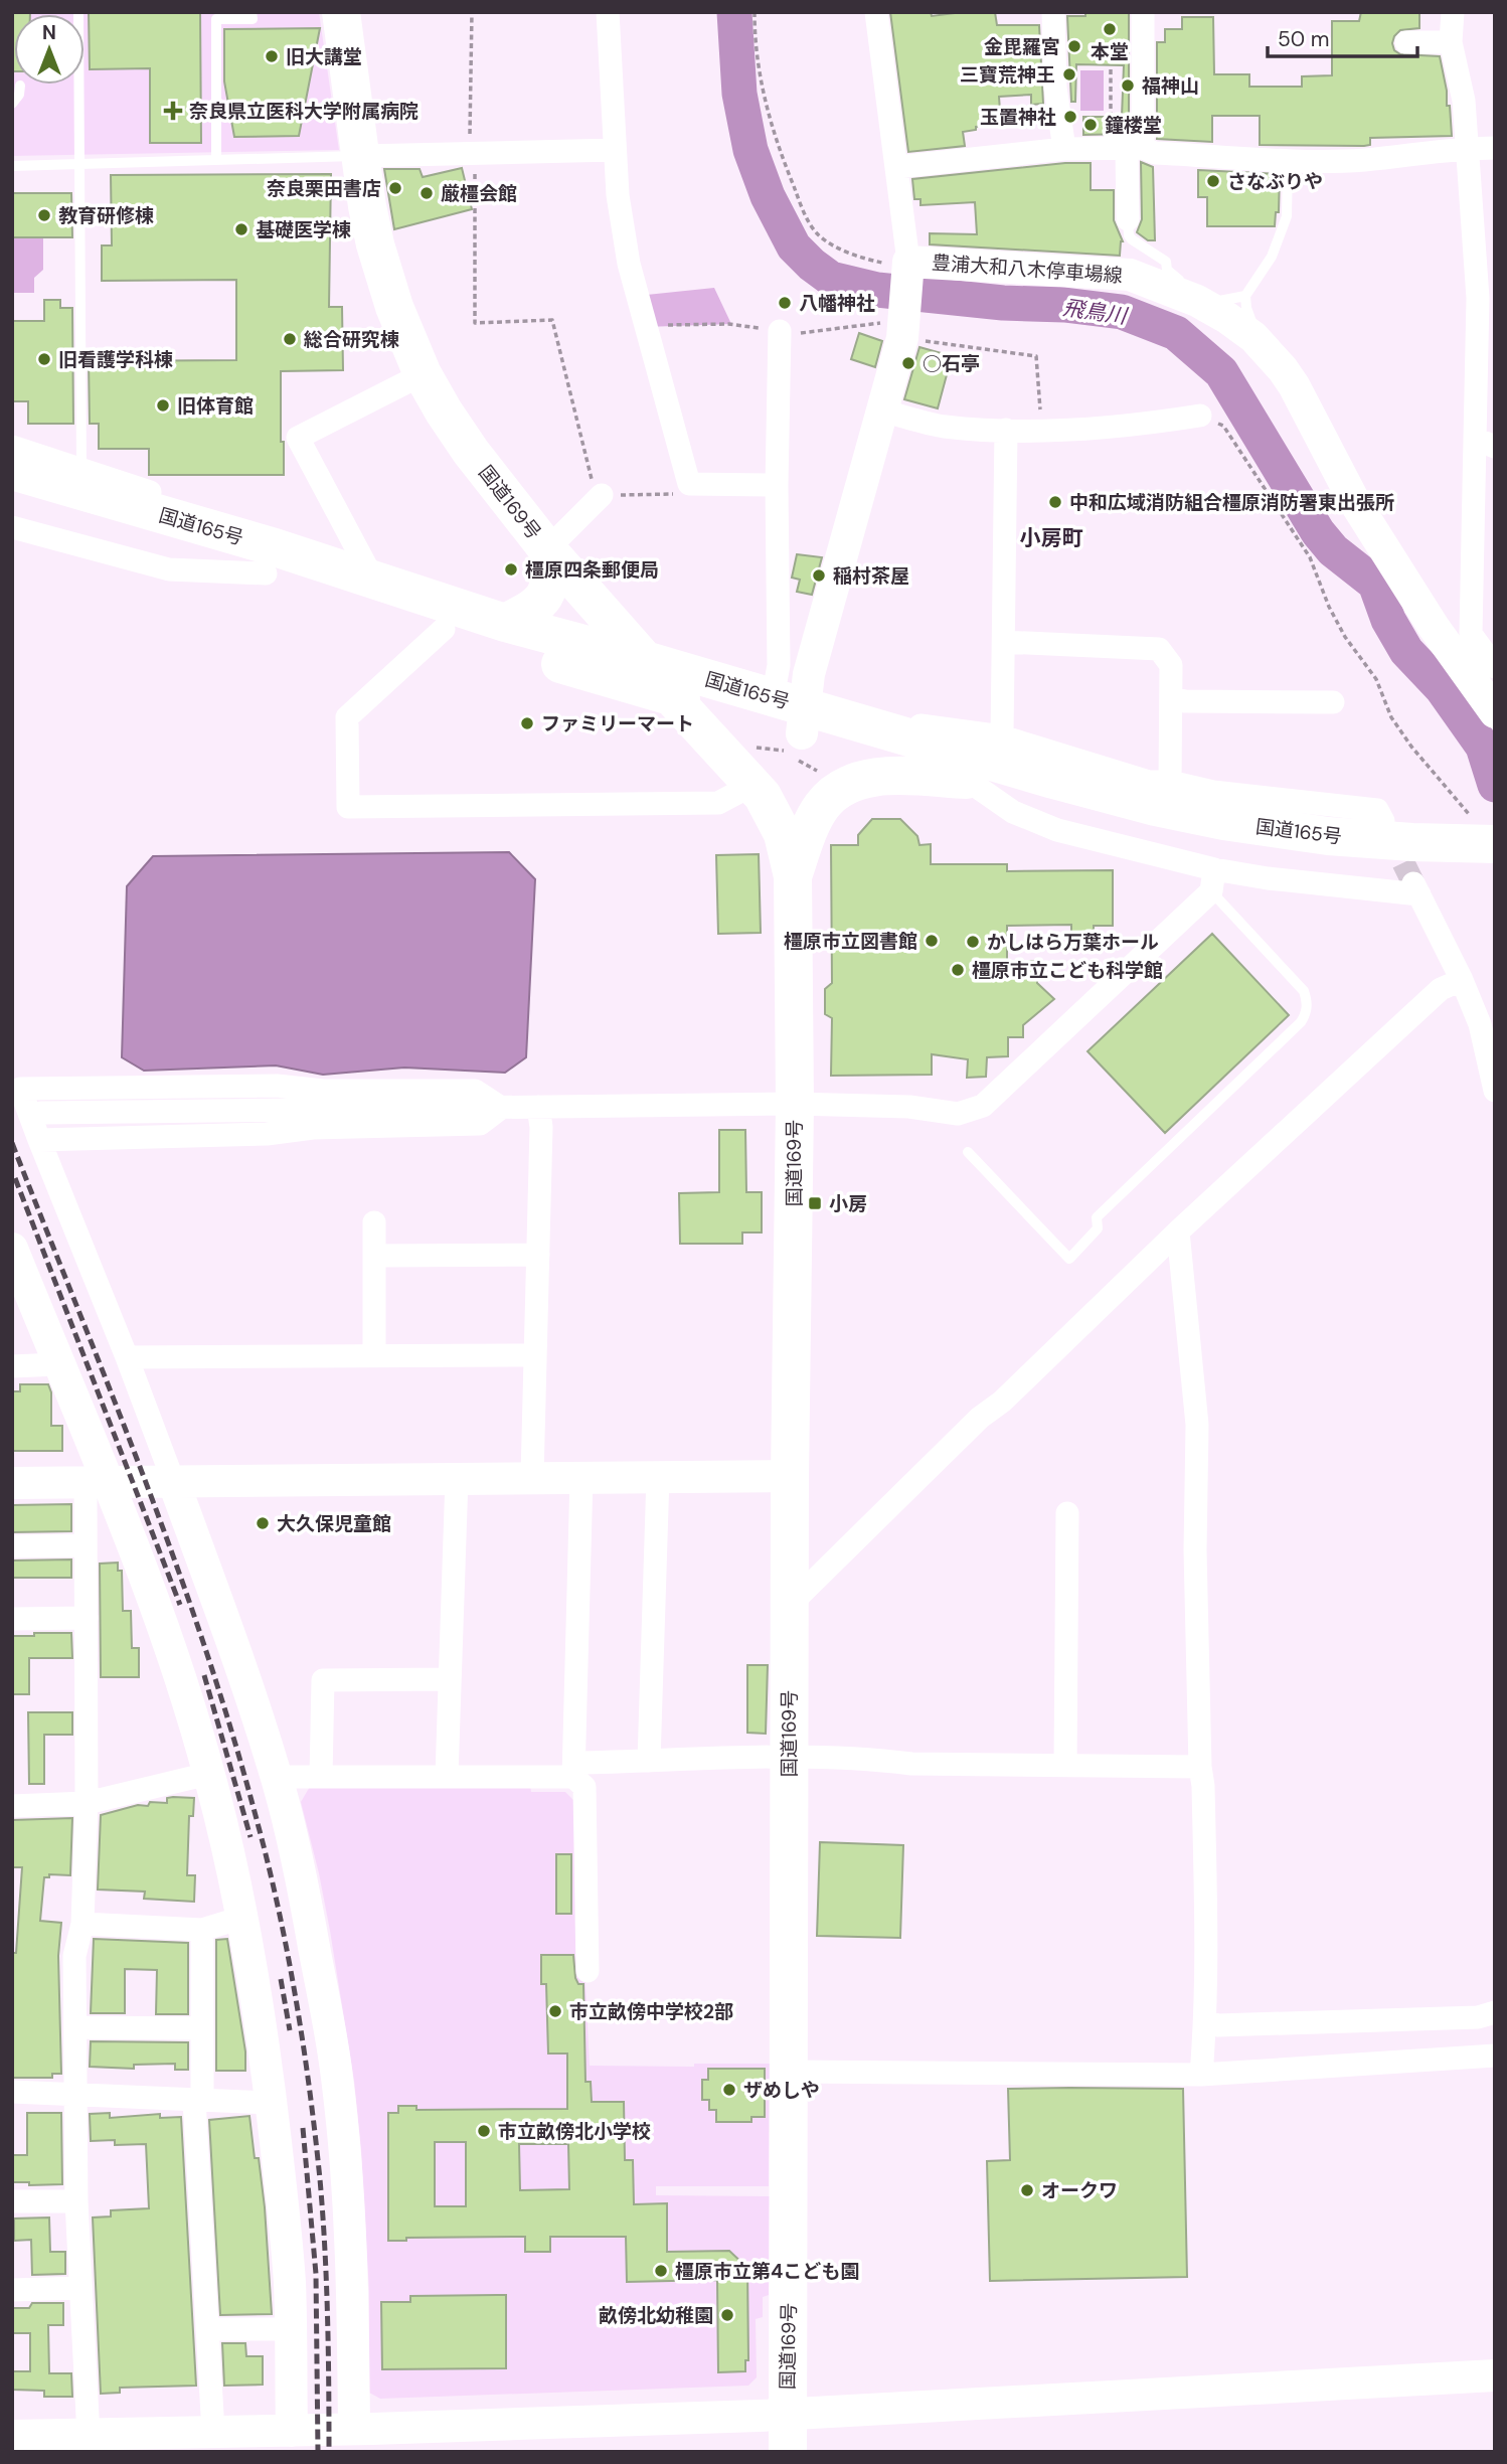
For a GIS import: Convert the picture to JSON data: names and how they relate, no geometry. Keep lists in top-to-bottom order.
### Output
{
  "streets": {
    "highway": ["国道169号", "国道165号"],
    "street": ["豊浦大和八木停車場線"]
  },
  "crossings": [
    ["豊浦大和八木停車場線", "国道165号"],
    ["国道169号", "国道165号"]
  ],
  "districts": ["小房町"],
  "water": ["飛鳥川"],
  "places": {
    "other": [
      "本堂",
      "金毘羅宮",
      "旧大講堂",
      "三寶荒神王",
      "福神山",
      "玉置神社",
      "鐘楼堂",
      "さなぶりや",
      "奈良栗田書店",
      "厳橿会館",
      "教育研修棟",
      "基礎医学棟",
      "八幡神社",
      "総合研究棟",
      "旧看護学科棟",
      "○石亭",
      "旧体育館",
      "中和広域消防組合橿原消防署東出張所",
      "橿原四条郵便局",
      "稲村茶屋",
      "ファミリーマート",
      "橿原市立図書館",
      "かしはら万葉ホール",
      "橿原市立こども科学館",
      "大久保児童館",
      "市立畝傍中学校2部",
      "ザめしや",
      "市立畝傍北小学校",
      "オークワ",
      "橿原市立第4こども園",
      "畝傍北幼稚園"
    ],
    "health": ["奈良県立医科大学附属病院"],
    "transit": ["小房"]
  },
  "scale_bar": "50 m",
  "north": "top"
}
